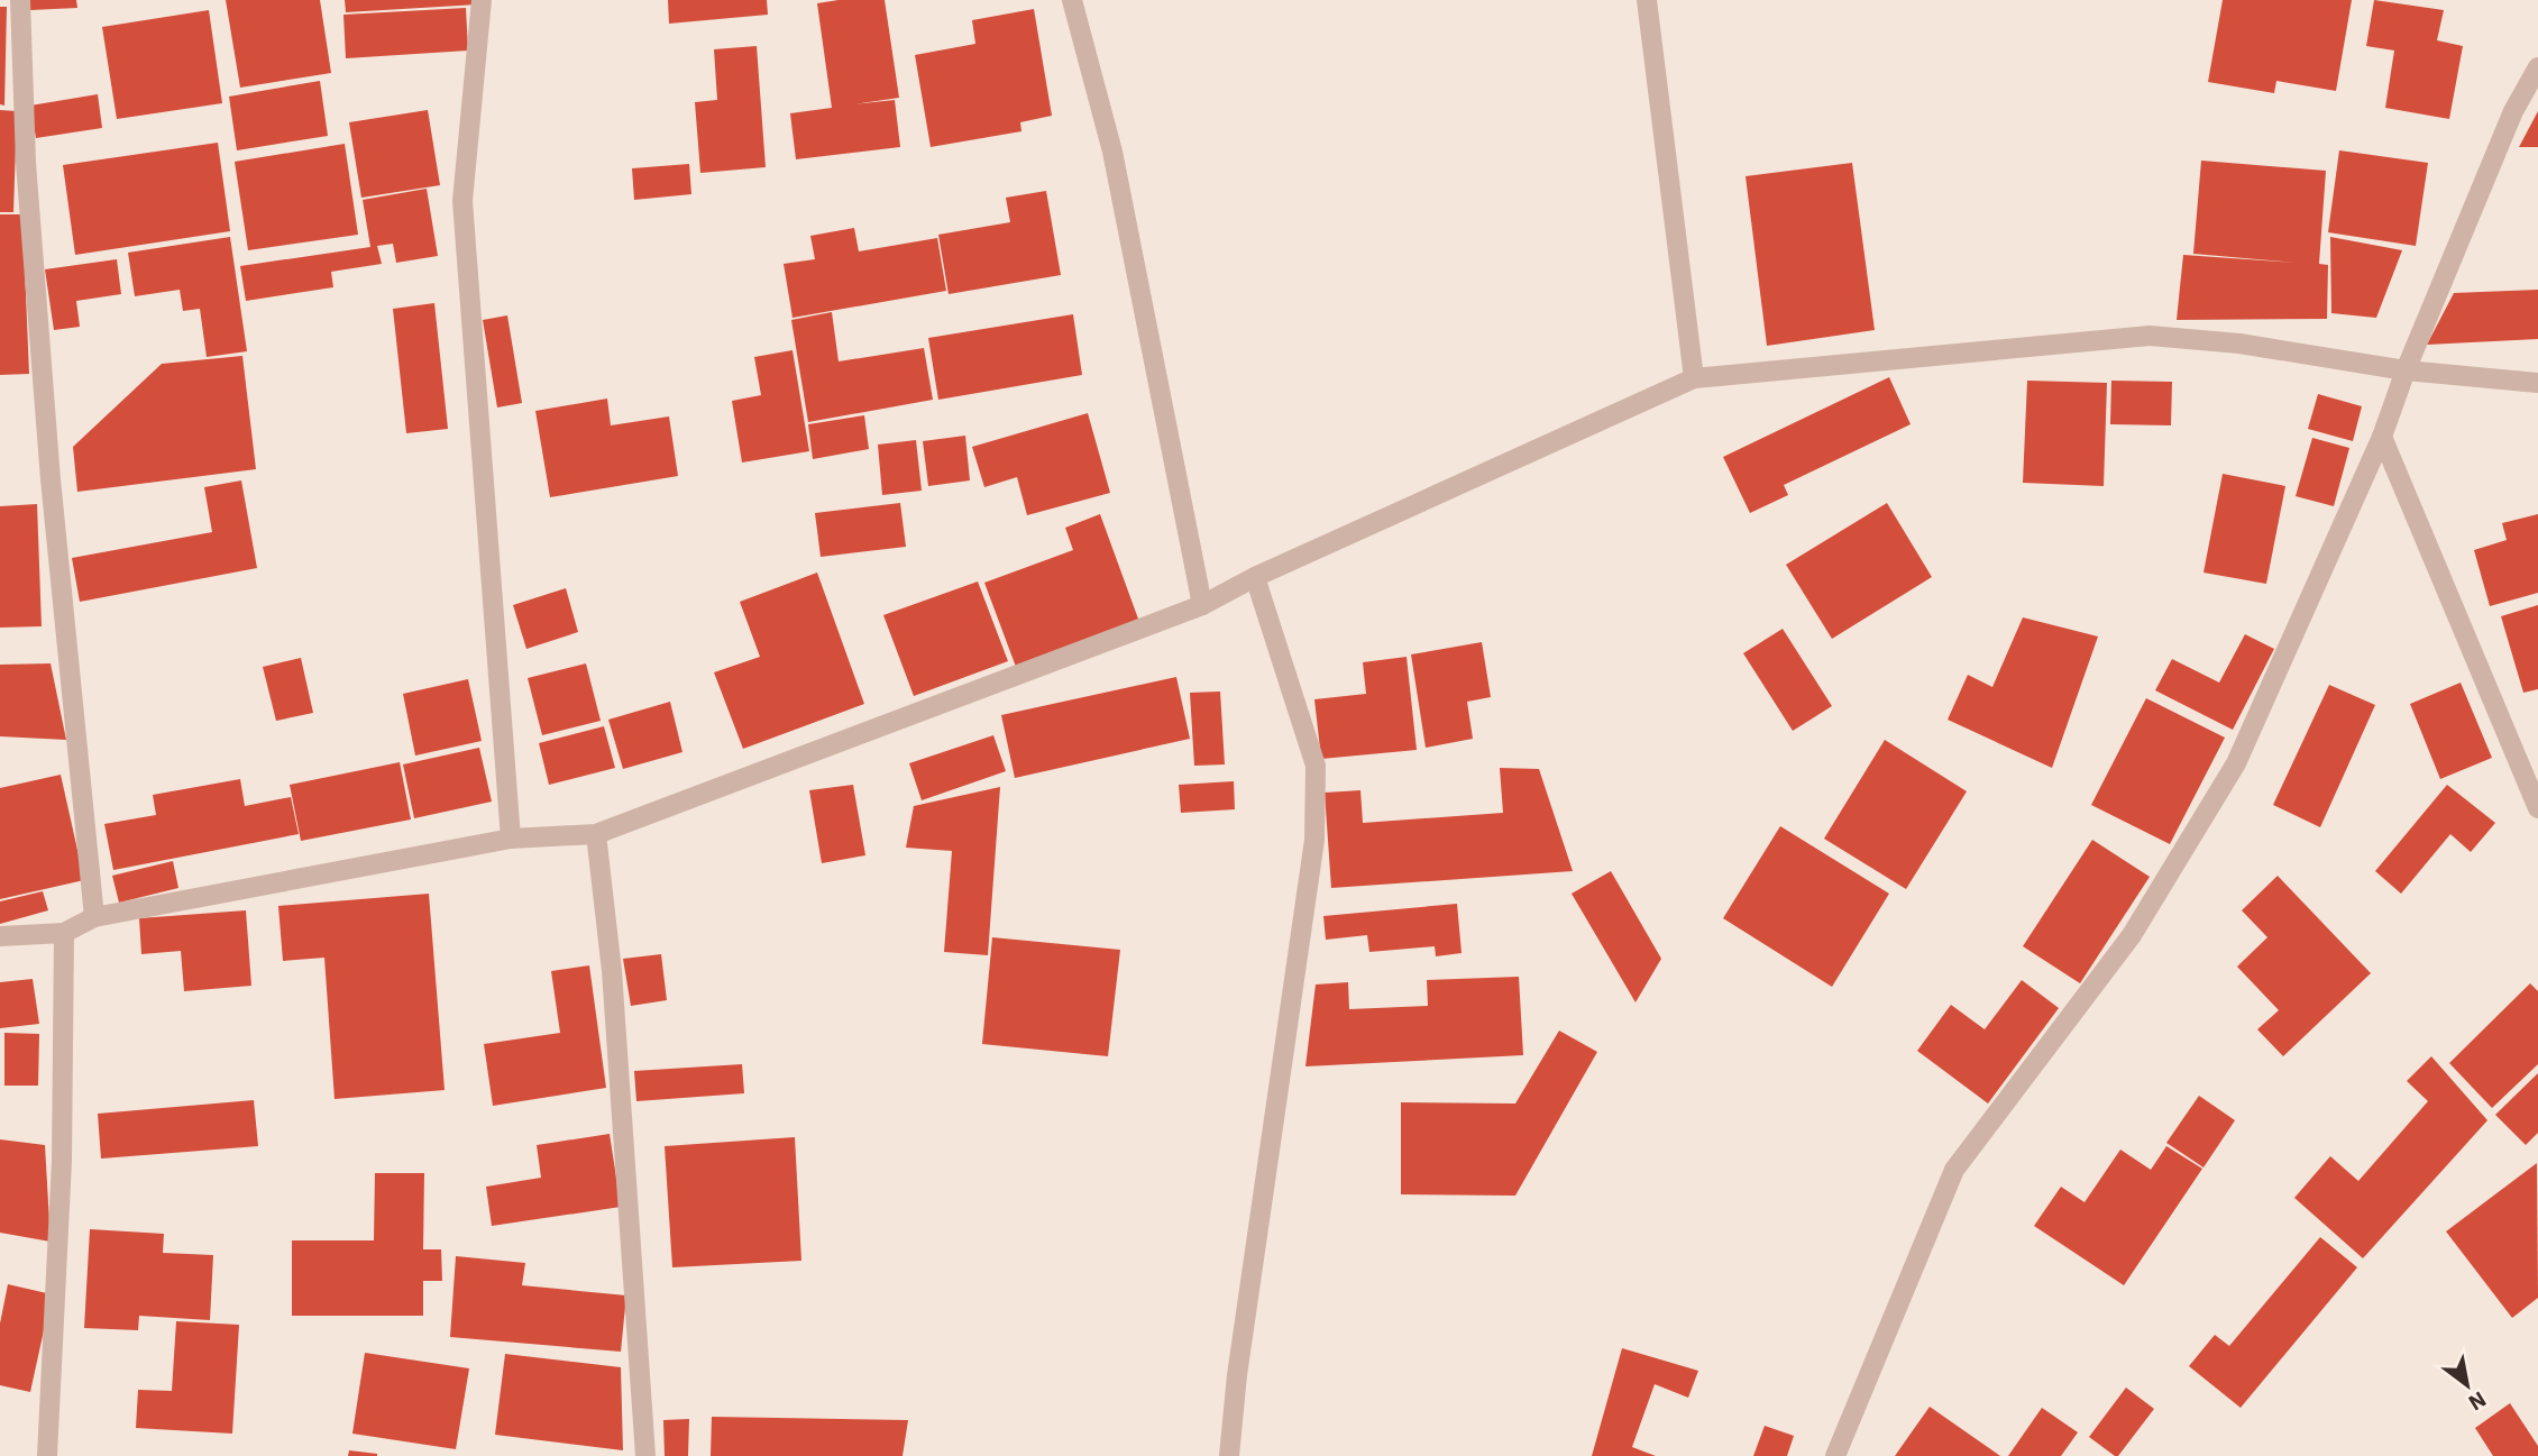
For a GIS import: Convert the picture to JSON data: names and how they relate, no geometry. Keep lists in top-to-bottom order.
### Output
{
  "north": "bottom right"
}
